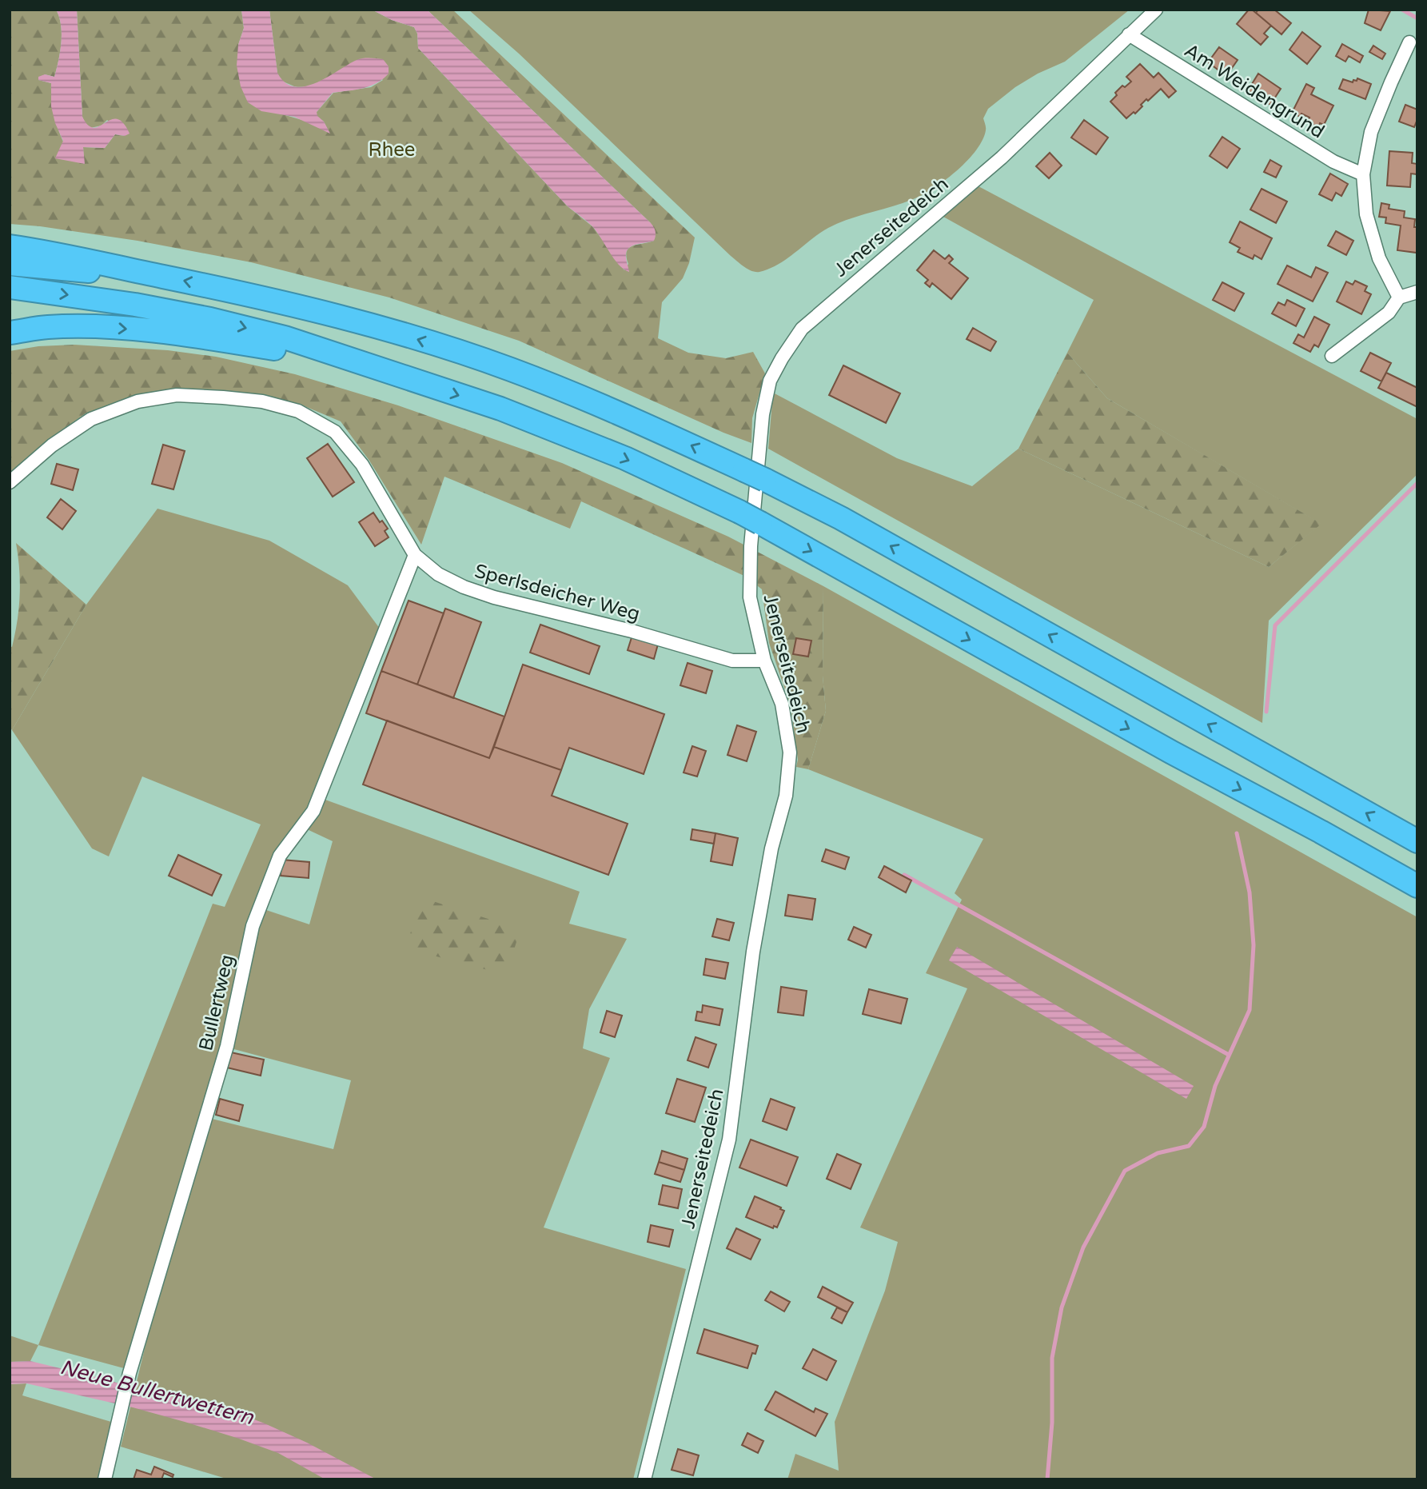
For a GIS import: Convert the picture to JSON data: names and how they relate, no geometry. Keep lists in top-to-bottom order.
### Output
{
  "streets": {
    "street": [
      "Am Weidengrund",
      "Jenerseitedeich",
      "Sperlsdeicher Weg",
      "Bullertweg"
    ]
  },
  "crossings": [
    ["Am Weidengrund", "Jenerseitedeich"],
    ["Jenerseitedeich", "Sperlsdeicher Weg"],
    ["Sperlsdeicher Weg", "Bullertweg"]
  ],
  "water": ["Neue Bullertwettern"],
  "parks": ["Rhee"]
}
